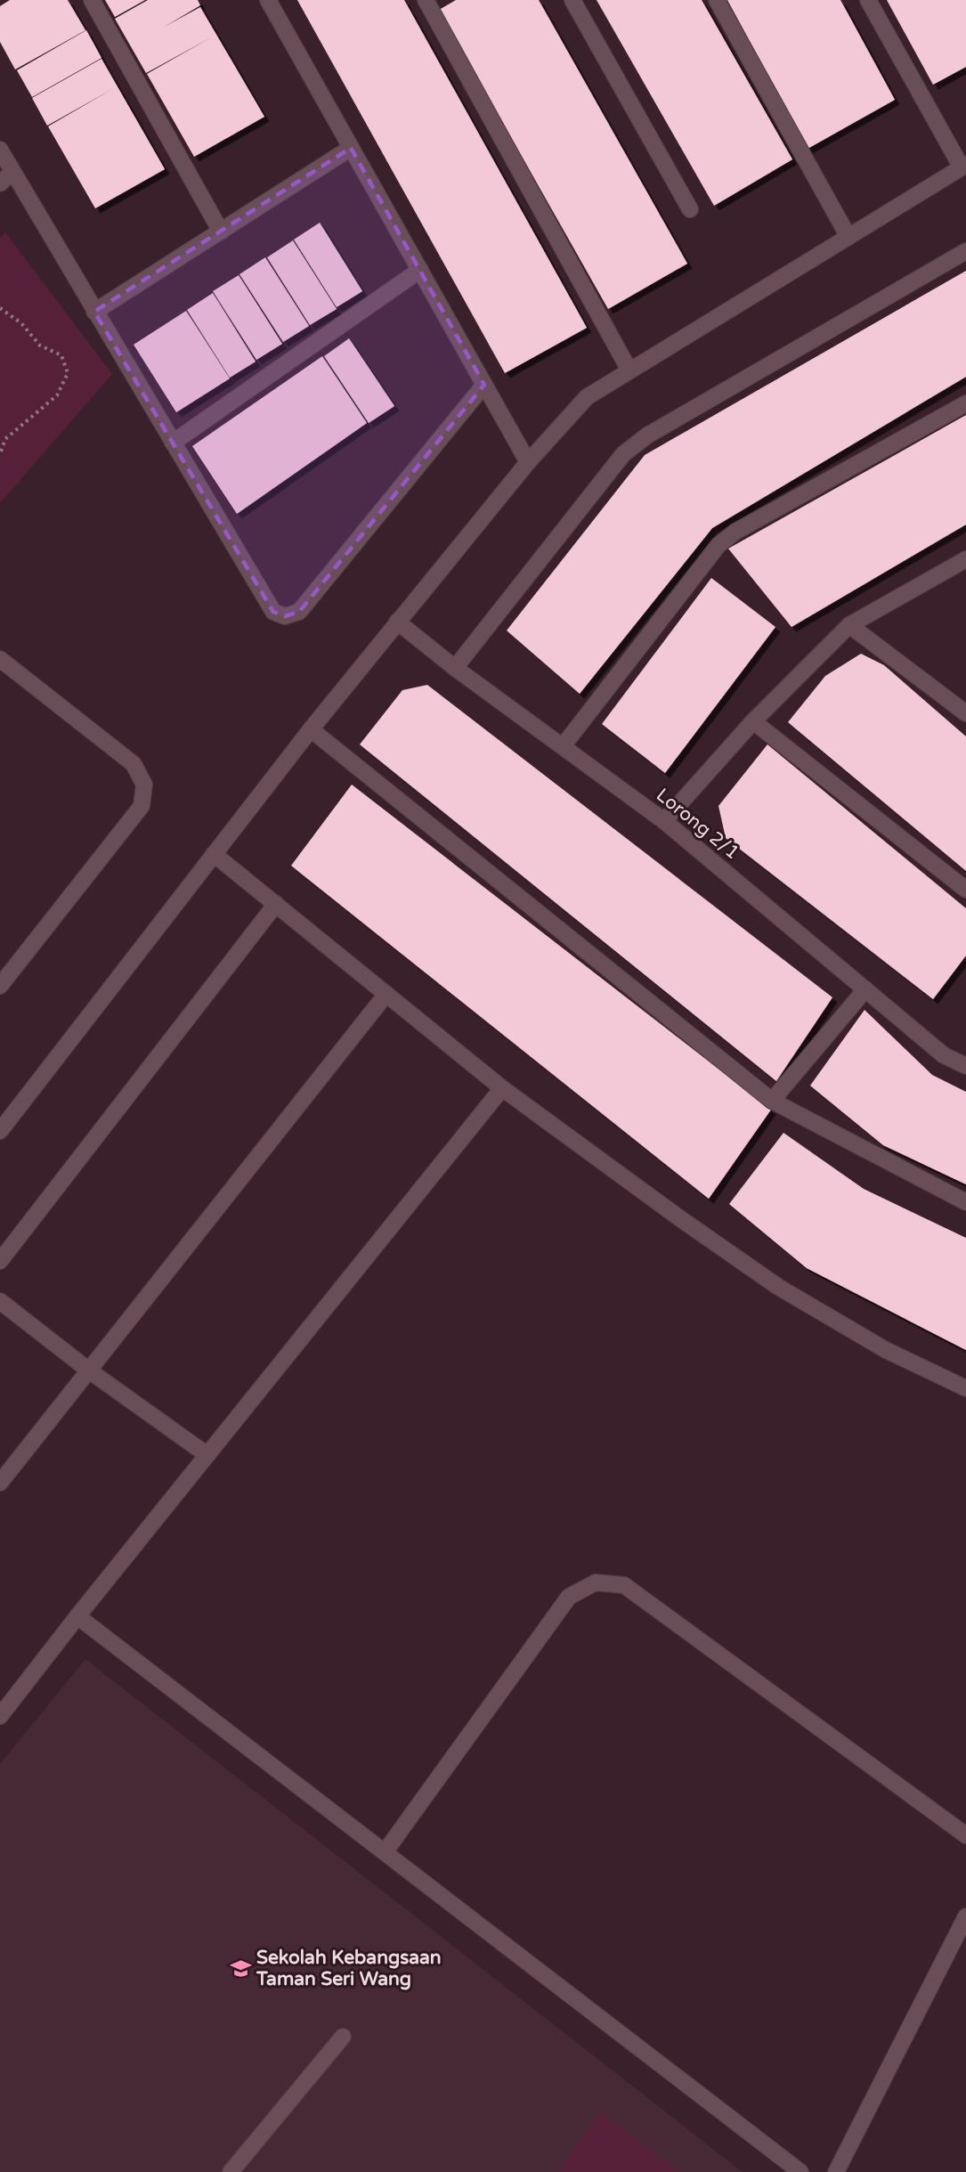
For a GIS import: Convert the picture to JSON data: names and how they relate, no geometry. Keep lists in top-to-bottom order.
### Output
{
  "streets": {
    "street": ["Lorong 2/1"]
  },
  "places": {
    "school or university": ["Sekolah Kebangsaan Taman Seri Wang"]
  }
}
